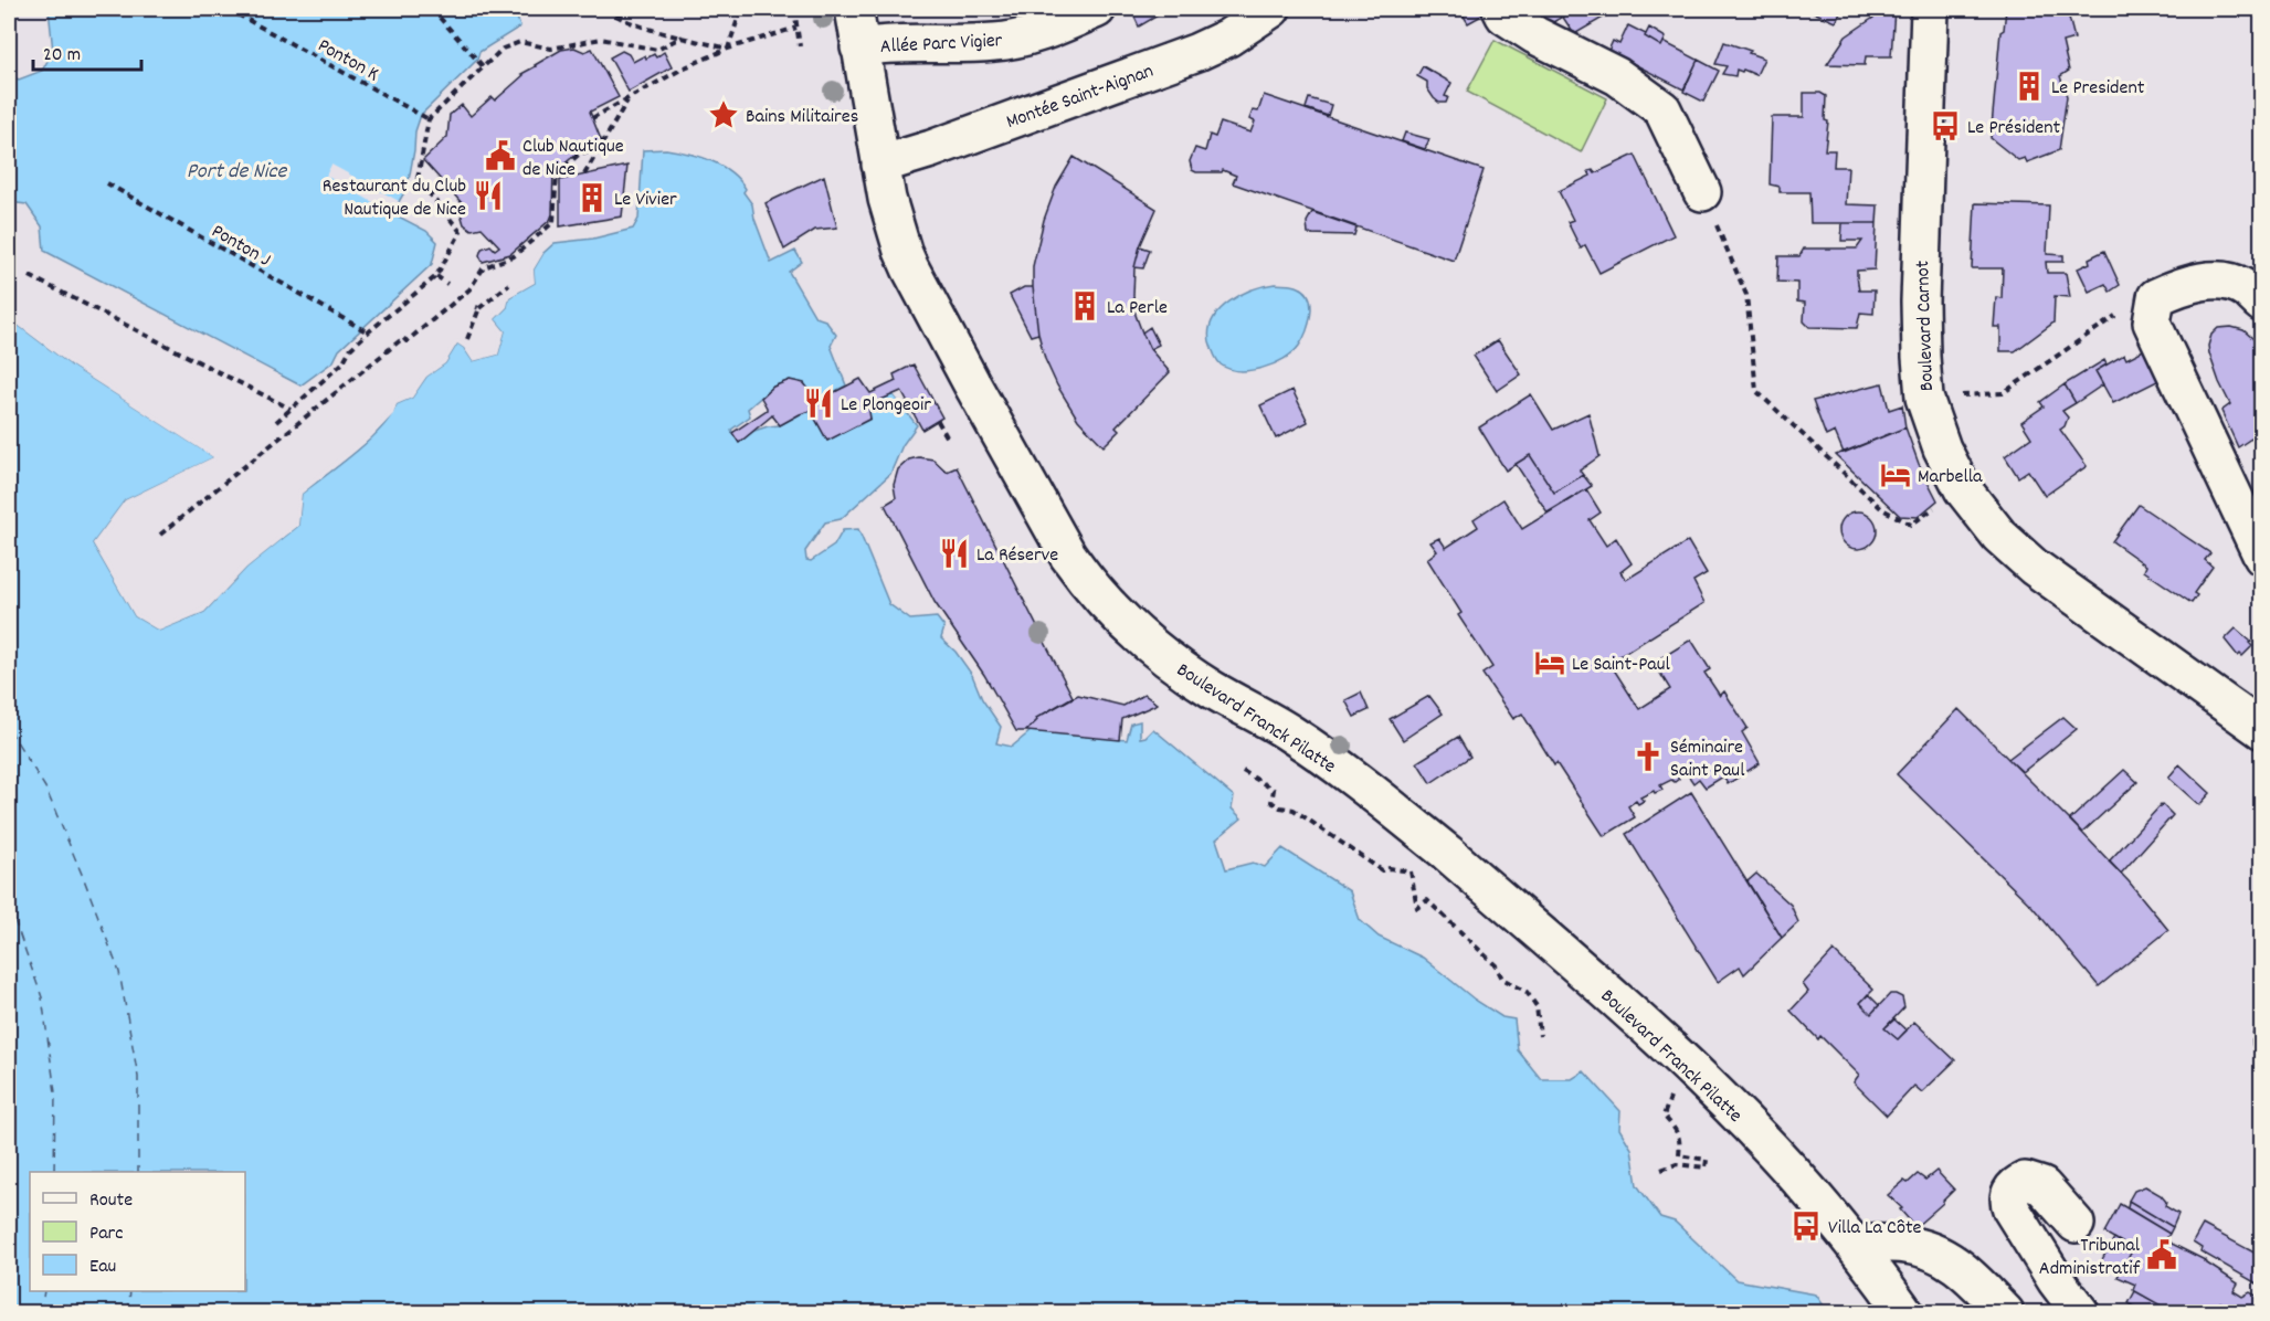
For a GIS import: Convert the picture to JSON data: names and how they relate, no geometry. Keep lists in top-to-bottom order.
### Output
{
  "streets": {
    "street": [
      "Allée Parc Vigier",
      "Montée Saint-Aignan",
      "Boulevard Carnot",
      "Boulevard Franck Pilatte"
    ],
    "path": ["Ponton K", "Ponton J"]
  },
  "crossings": [
    ["Allée Parc Vigier", "Boulevard Franck Pilatte"],
    ["Montée Saint-Aignan", "Boulevard Franck Pilatte"]
  ],
  "water": ["Port de Nice"],
  "places": {
    "building": ["Le President", "Le Vivier", "La Perle"],
    "place": ["Bains Militaires"],
    "bus stop": ["Le Président", "Villa La Côte"],
    "public building": ["Club Nautique de Nice", "Tribunal Administratif"],
    "restaurant": ["Restaurant du Club Nautique de Nice", "Le Plongeoir", "La Réserve"],
    "hotel": ["Marbella", "Le Saint-Paul"],
    "church": ["Séminaire Saint Paul"]
  },
  "legend": ["Route", "Parc", "Eau"],
  "scale_bar": "20 m"
}
